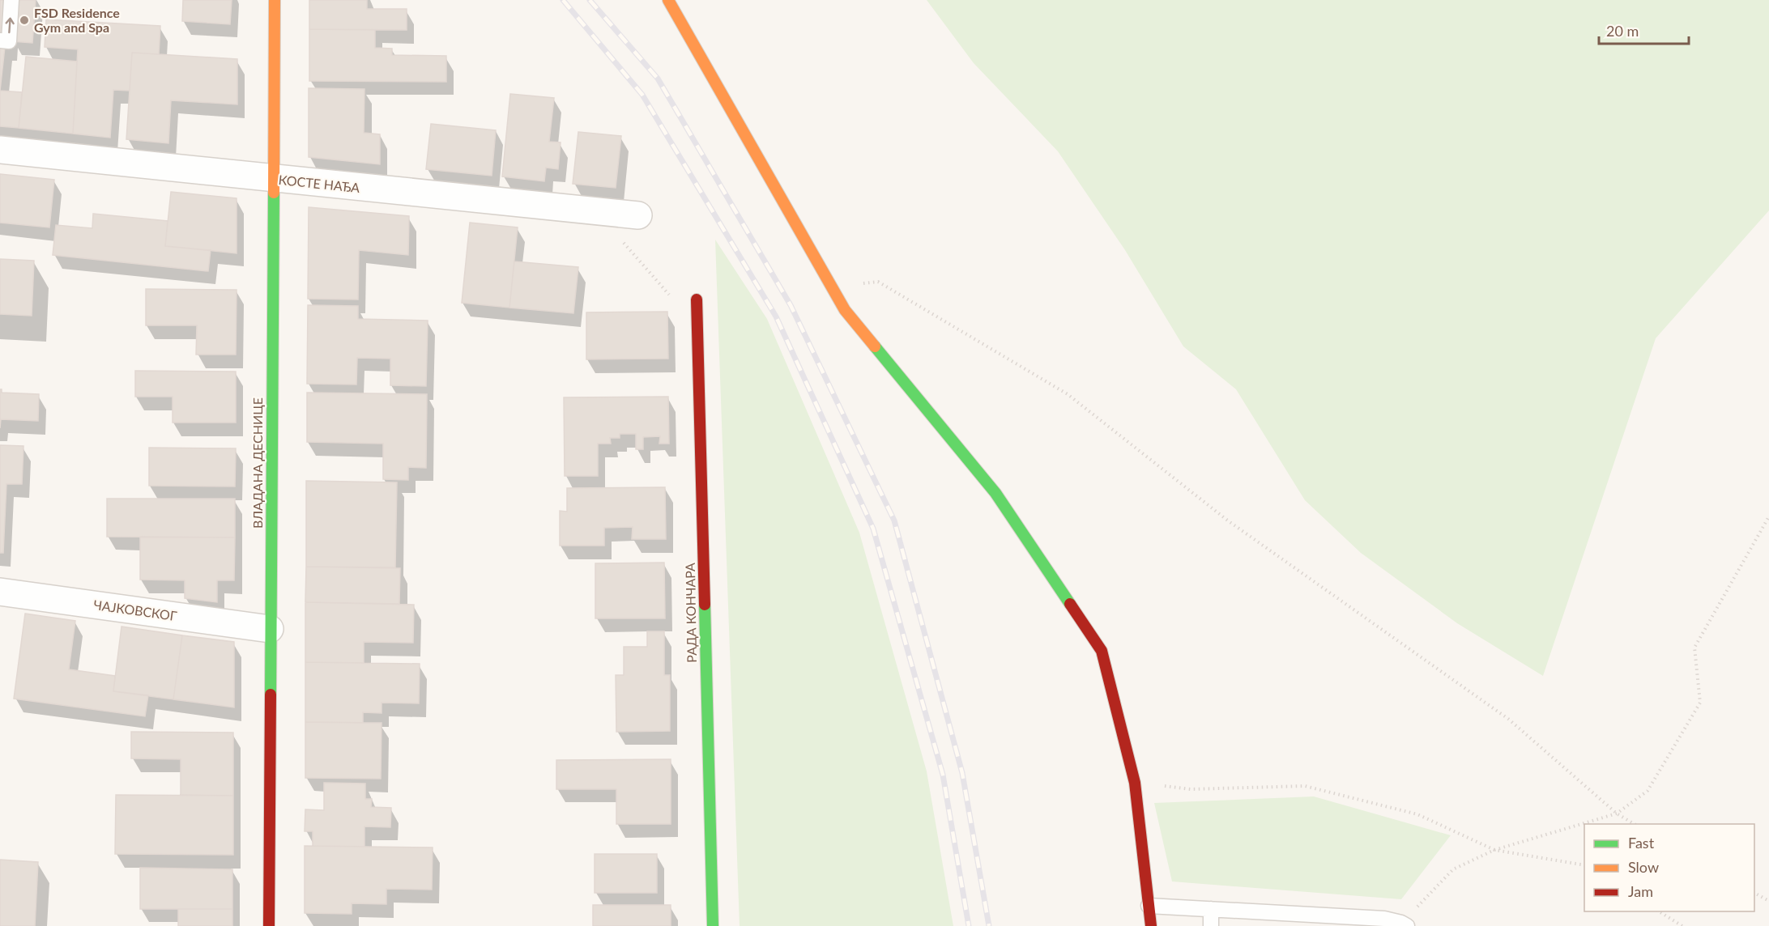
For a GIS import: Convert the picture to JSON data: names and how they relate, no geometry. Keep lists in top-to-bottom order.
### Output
{
  "streets": {
    "street": [
      "КОСТЕ НАЂА",
      "ВЛАДАНА ДЕСНИЦЕ",
      "ЧАЈКОВСКОГ",
      "РАДА КОНЧАРА"
    ]
  },
  "crossings": [
    ["КОСТЕ НАЂА", "ВЛАДАНА ДЕСНИЦЕ"],
    ["ВЛАДАНА ДЕСНИЦЕ", "ЧАЈКОВСКОГ"]
  ],
  "places": ["FSD Residence Gym and Spa"],
  "legend": ["Fast", "Slow", "Jam"],
  "scale_bar": "20 m"
}
